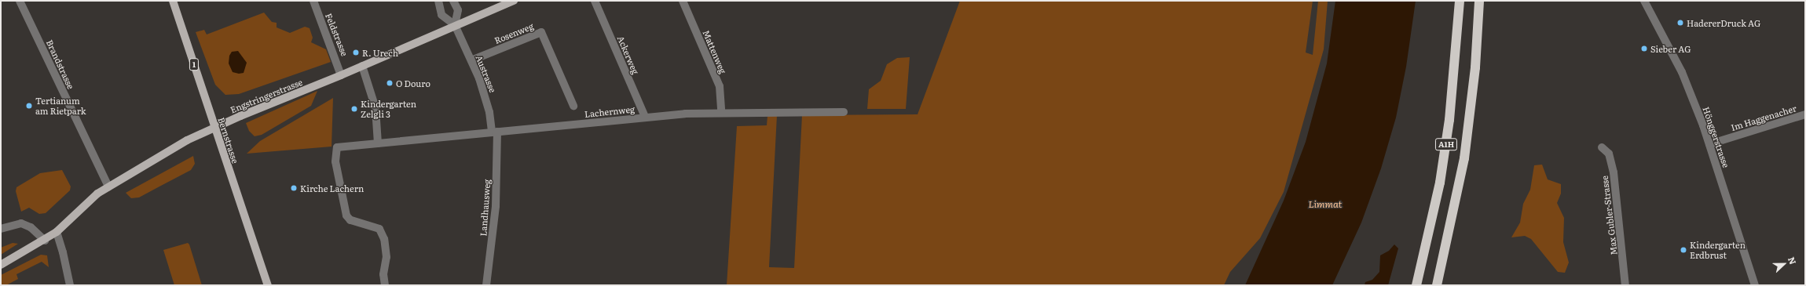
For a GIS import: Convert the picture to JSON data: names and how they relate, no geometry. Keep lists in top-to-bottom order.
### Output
{
  "streets": {
    "highway": ["A1H"],
    "main road": ["1", "Engstringerstrasse", "Bernstrasse"],
    "street": [
      "Rosenweg",
      "Feldstrasse",
      "Mattenweg",
      "Ackerweg",
      "Brandstrasse",
      "Austrasse",
      "Lachernweg",
      "Im Haggenacher",
      "Hönggerstrasse",
      "Landhausweg",
      "Max Gubler-Strasse"
    ]
  },
  "crossings": [
    ["Rosenweg", "Austrasse"],
    ["Feldstrasse", "Engstringerstrasse"],
    ["Mattenweg", "Lachernweg"],
    ["Ackerweg", "Lachernweg"],
    ["Brandstrasse", "Engstringerstrasse"],
    ["Austrasse", "Engstringerstrasse"],
    ["Austrasse", "Lachernweg"],
    ["Austrasse", "Landhausweg"],
    ["Engstringerstrasse", "Bernstrasse"],
    ["Lachernweg", "Landhausweg"],
    ["Im Haggenacher", "Hönggerstrasse"]
  ],
  "water": ["Limmat"],
  "places": [
    "HadererDruck AG",
    "Sieber AG",
    "R. Urech",
    "O Douro",
    "Tertianum am Rietpark",
    "Kindergarten Zelgli 3",
    "Kirche Lachern",
    "Kindergarten Erdbrust"
  ],
  "north": "right"
}
